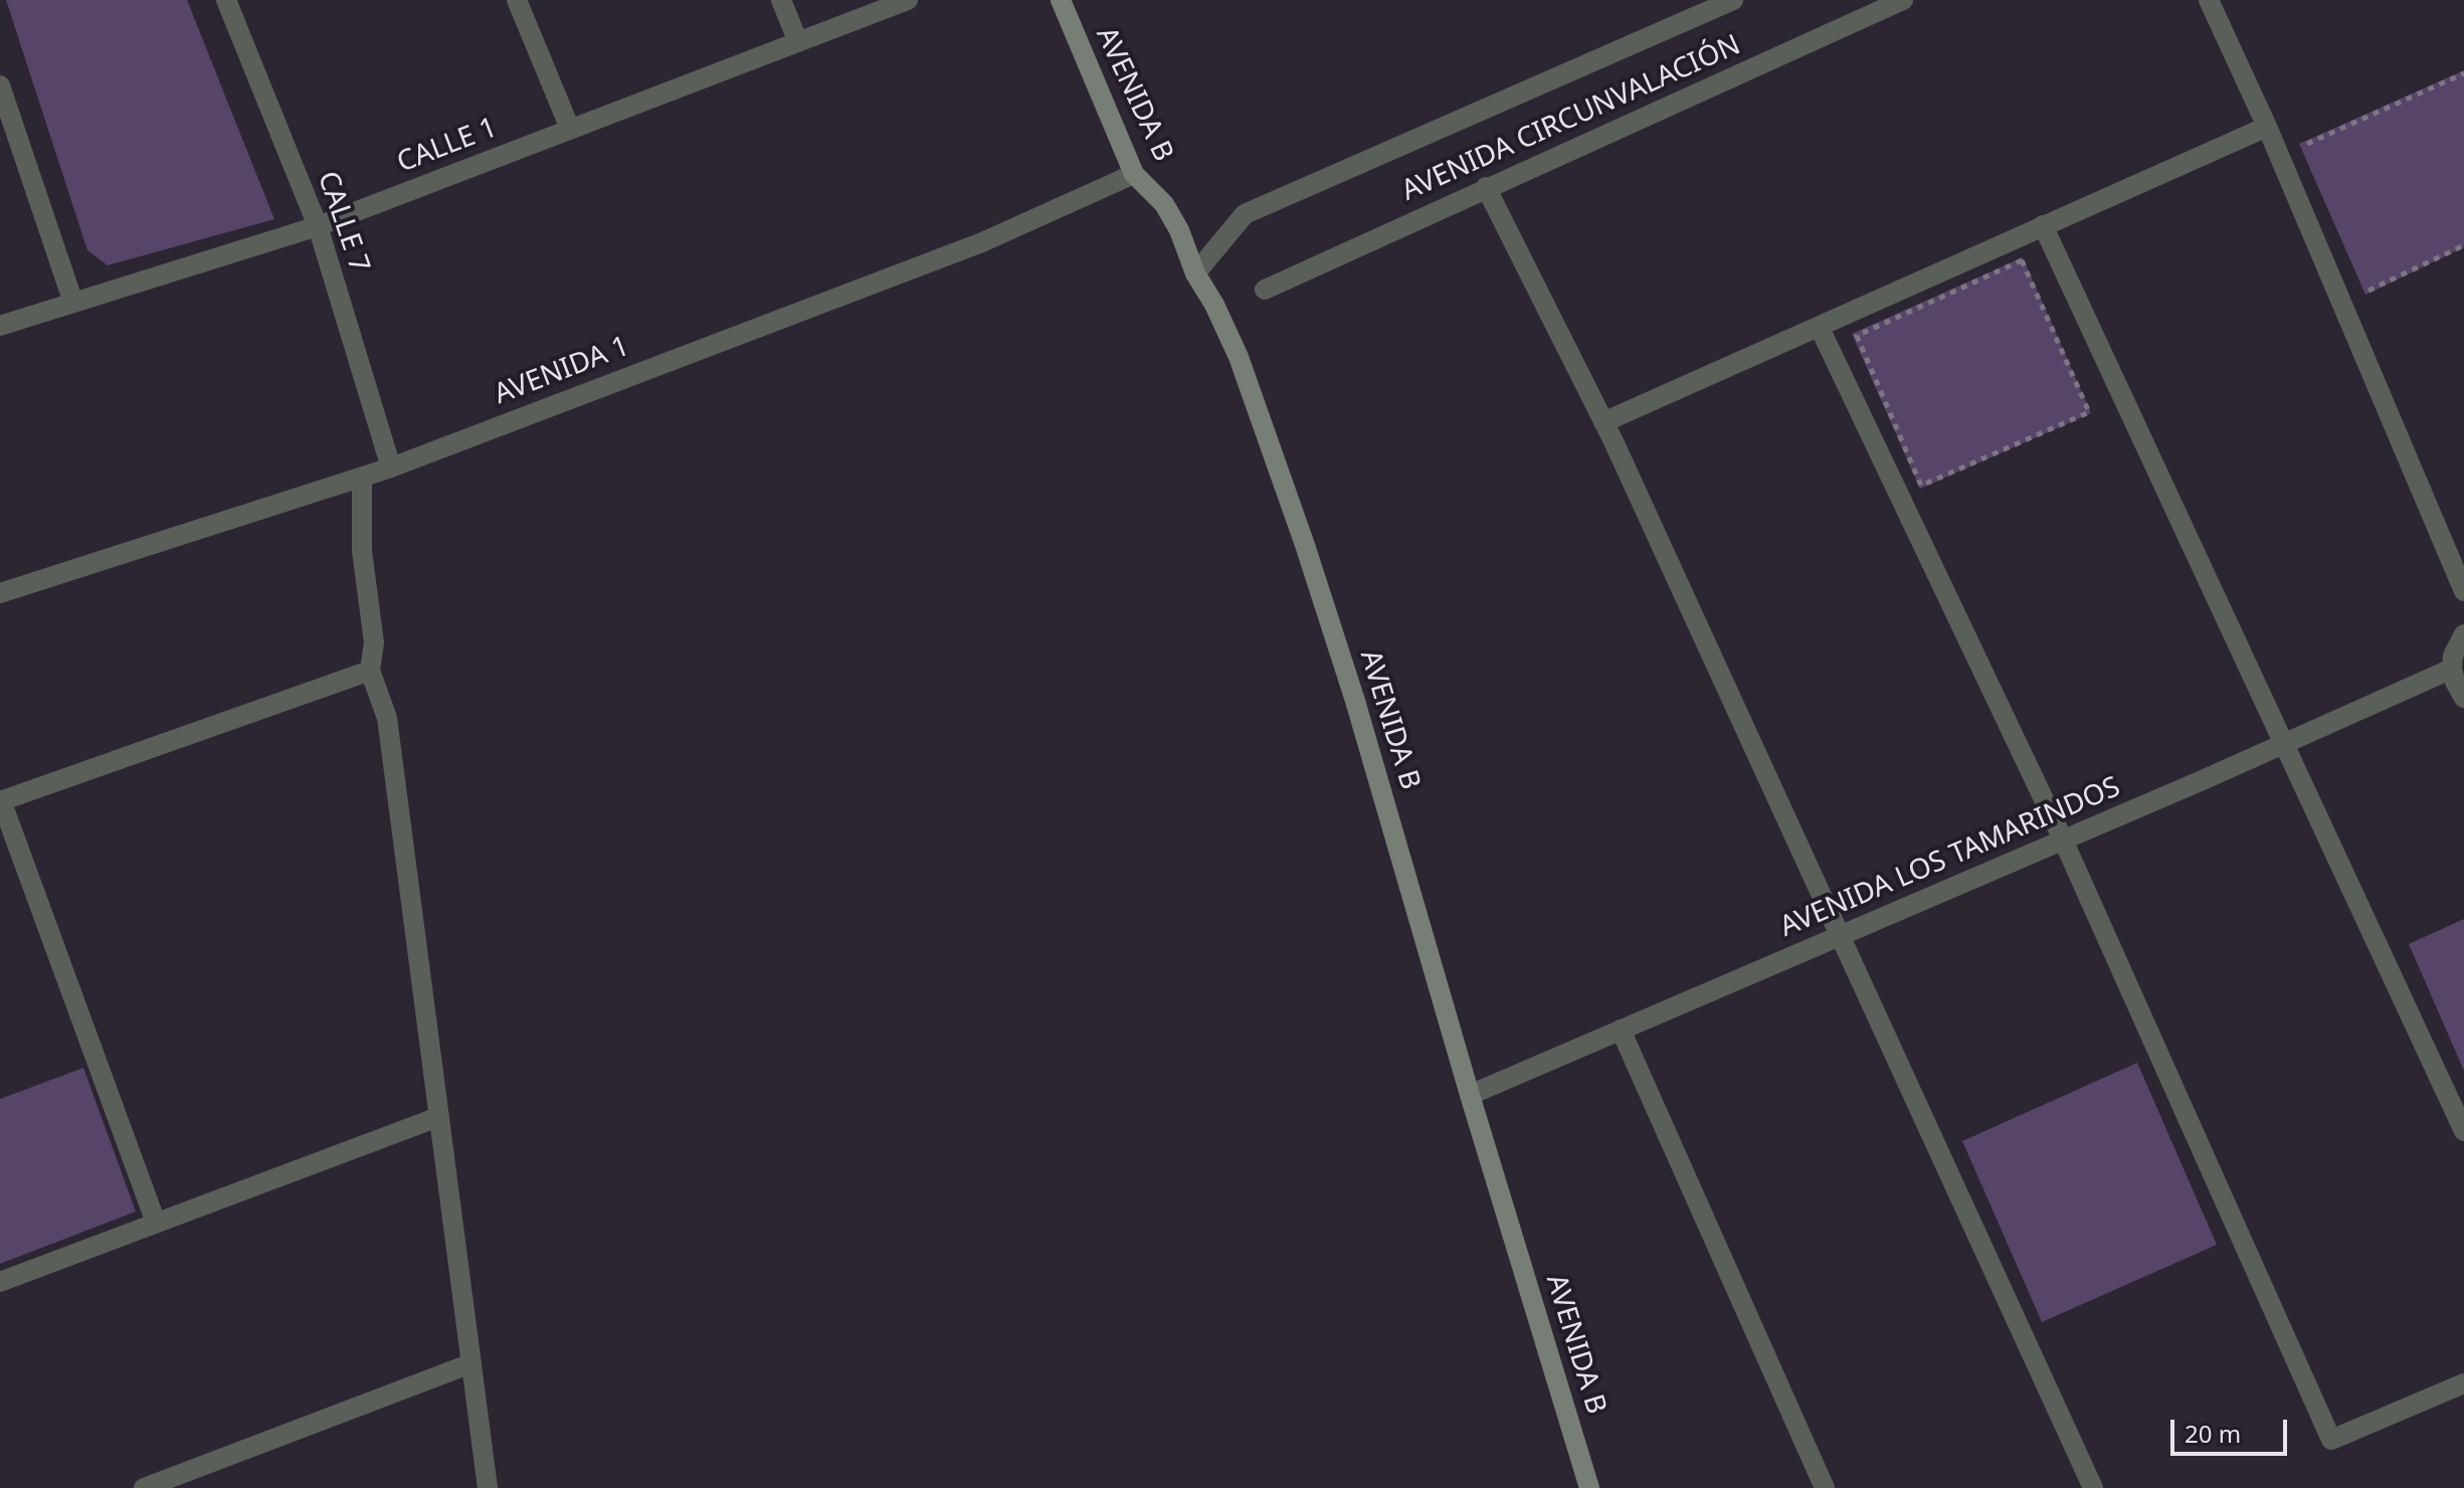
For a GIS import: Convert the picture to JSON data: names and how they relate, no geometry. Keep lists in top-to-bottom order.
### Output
{
  "streets": {
    "main road": ["AVENIDA B"],
    "street": [
      "AVENIDA CIRCUNVALACIÓN",
      "CALLE 1",
      "CALLE 7",
      "AVENIDA 1",
      "AVENIDA LOS TAMARINDOS"
    ]
  },
  "crossings": [
    ["AVENIDA B", "AVENIDA 1"],
    ["AVENIDA B", "AVENIDA LOS TAMARINDOS"],
    ["CALLE 1", "CALLE 7"],
    ["CALLE 7", "AVENIDA 1"]
  ],
  "scale_bar": "20 m"
}
